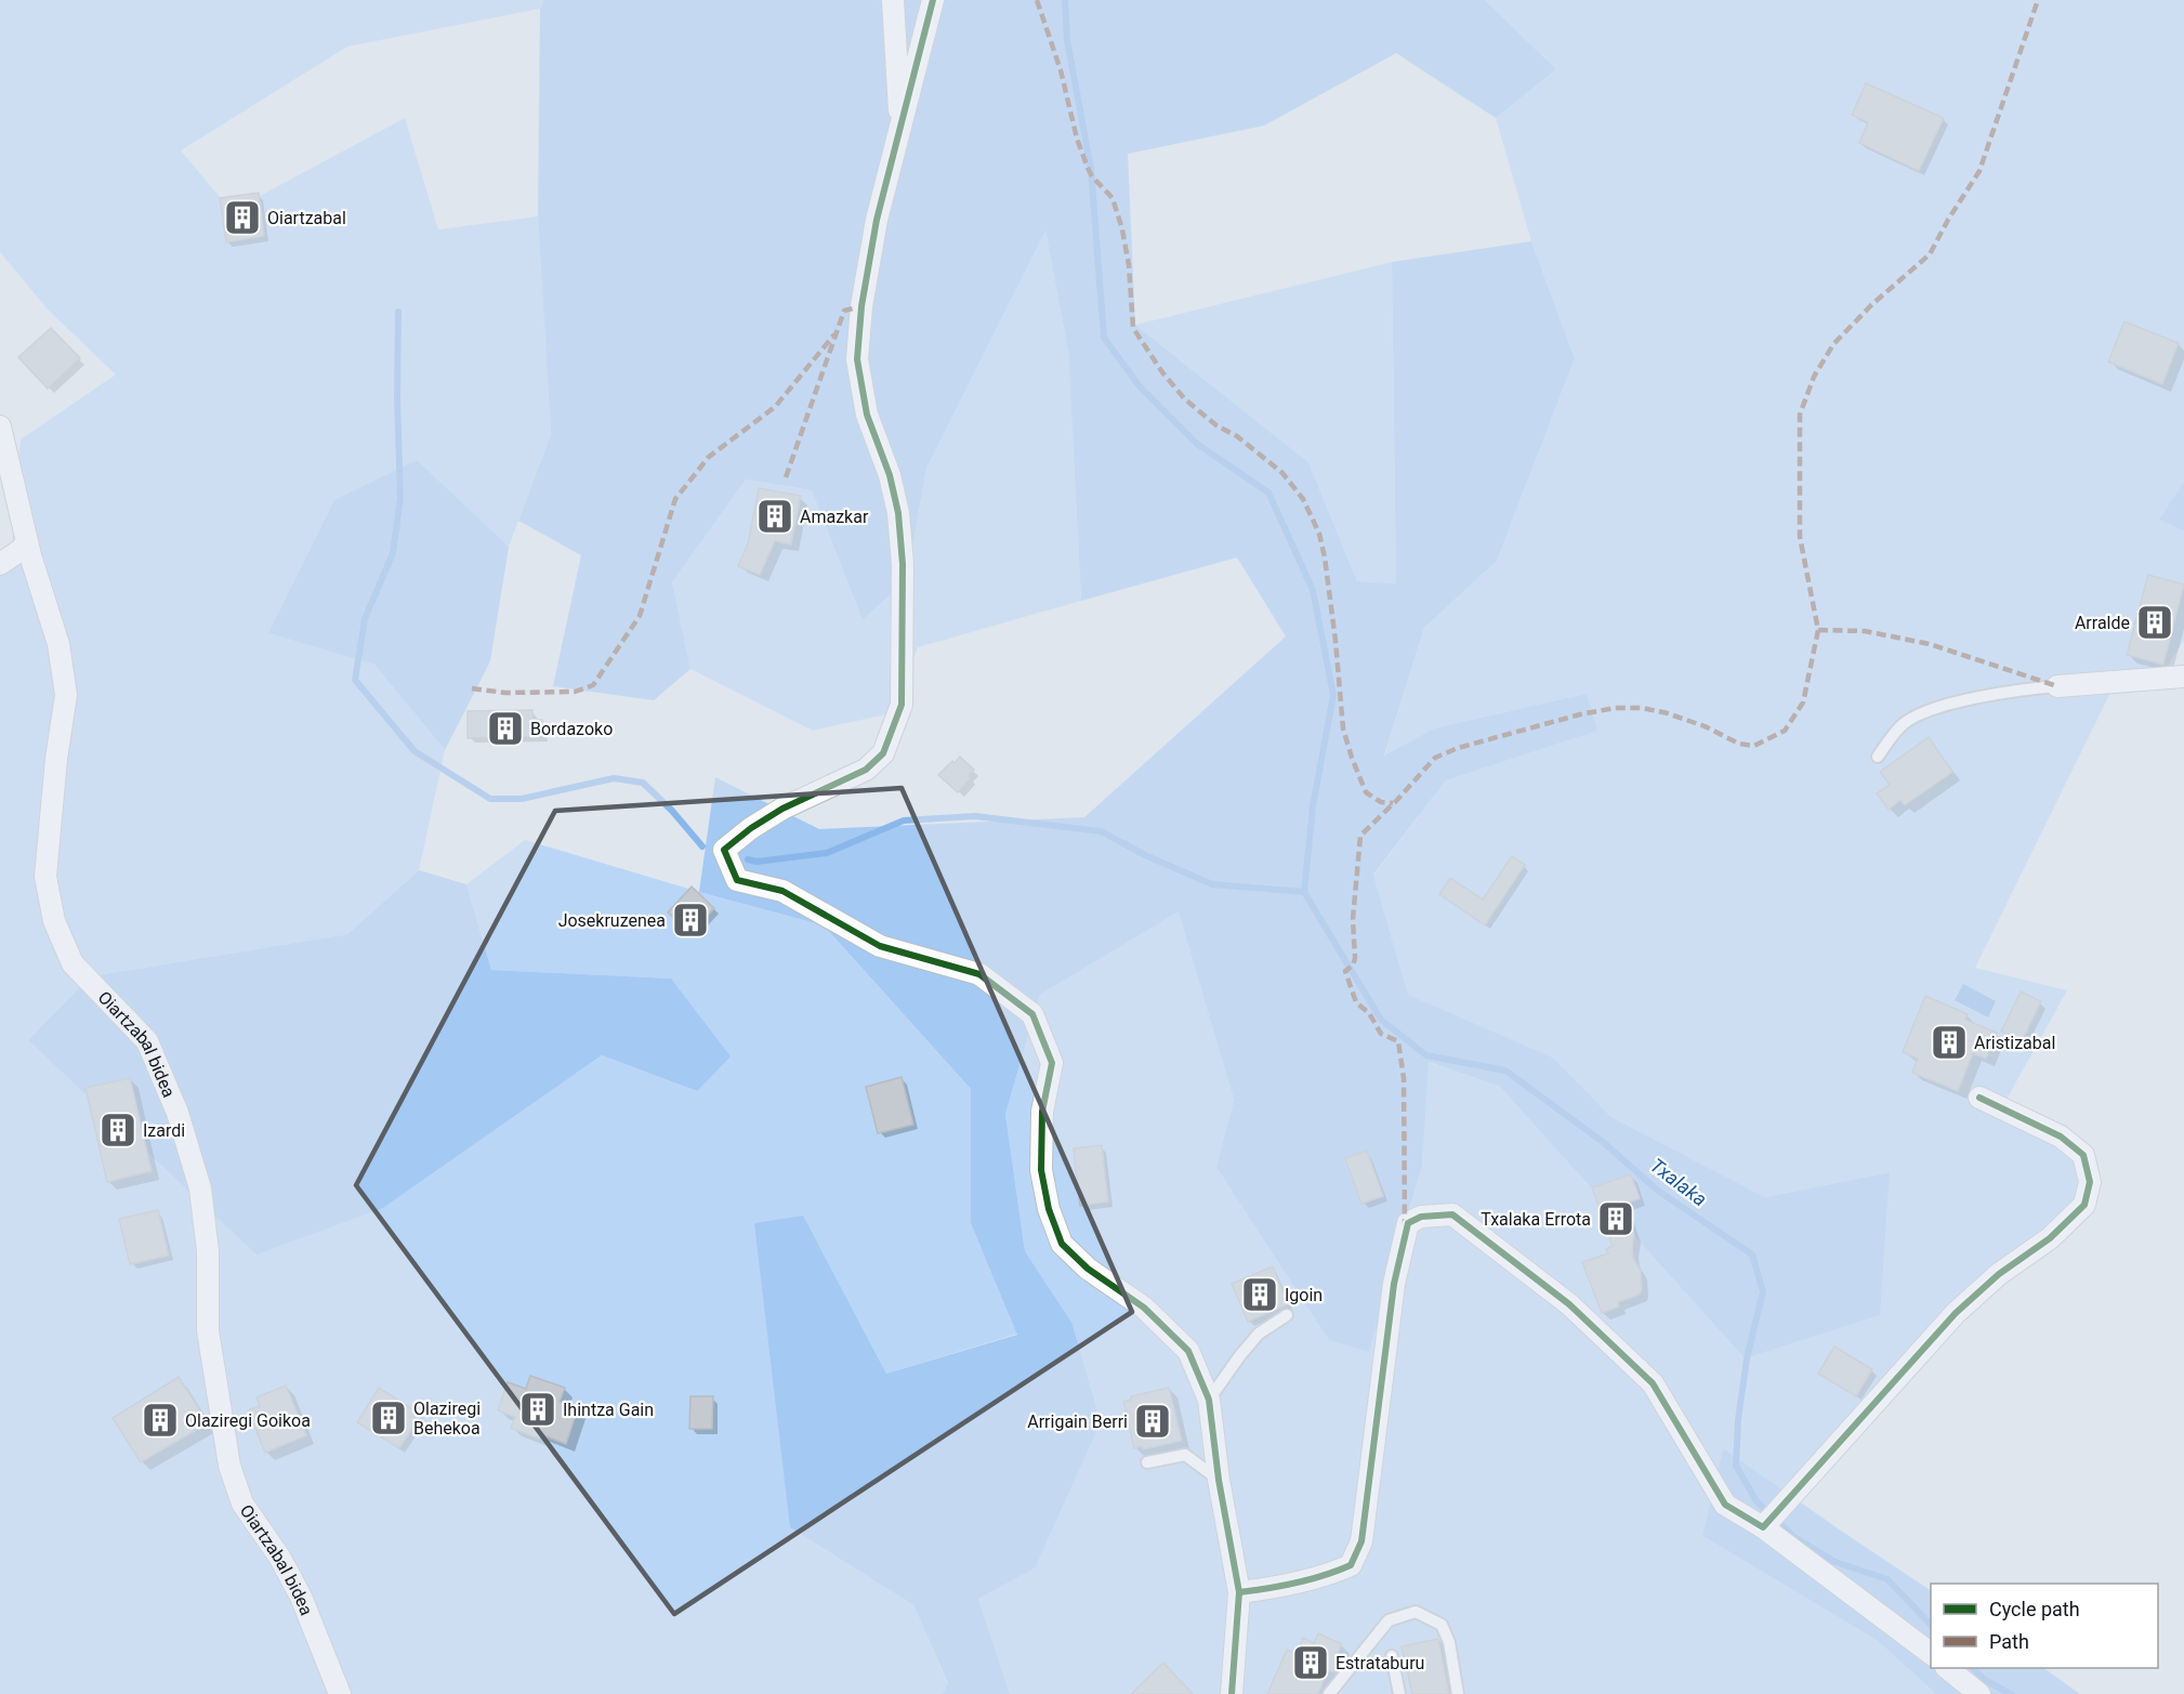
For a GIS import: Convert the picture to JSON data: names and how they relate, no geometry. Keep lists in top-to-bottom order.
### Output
{
  "streets": {
    "street": ["Oiartzabal bidea"]
  },
  "water": ["Txalaka"],
  "places": {
    "building": [
      "Oiartzabal",
      "Amazkar",
      "Arralde",
      "Bordazoko",
      "Josekruzenea",
      "Aristizabal",
      "Izardi",
      "Txalaka Errota",
      "Igoin",
      "Ihintza Gain",
      "Olaziregi Behekoa",
      "Olaziregi Goikoa",
      "Arrigain Berri",
      "Estrataburu"
    ]
  },
  "legend": ["Cycle path", "Path"]
}
